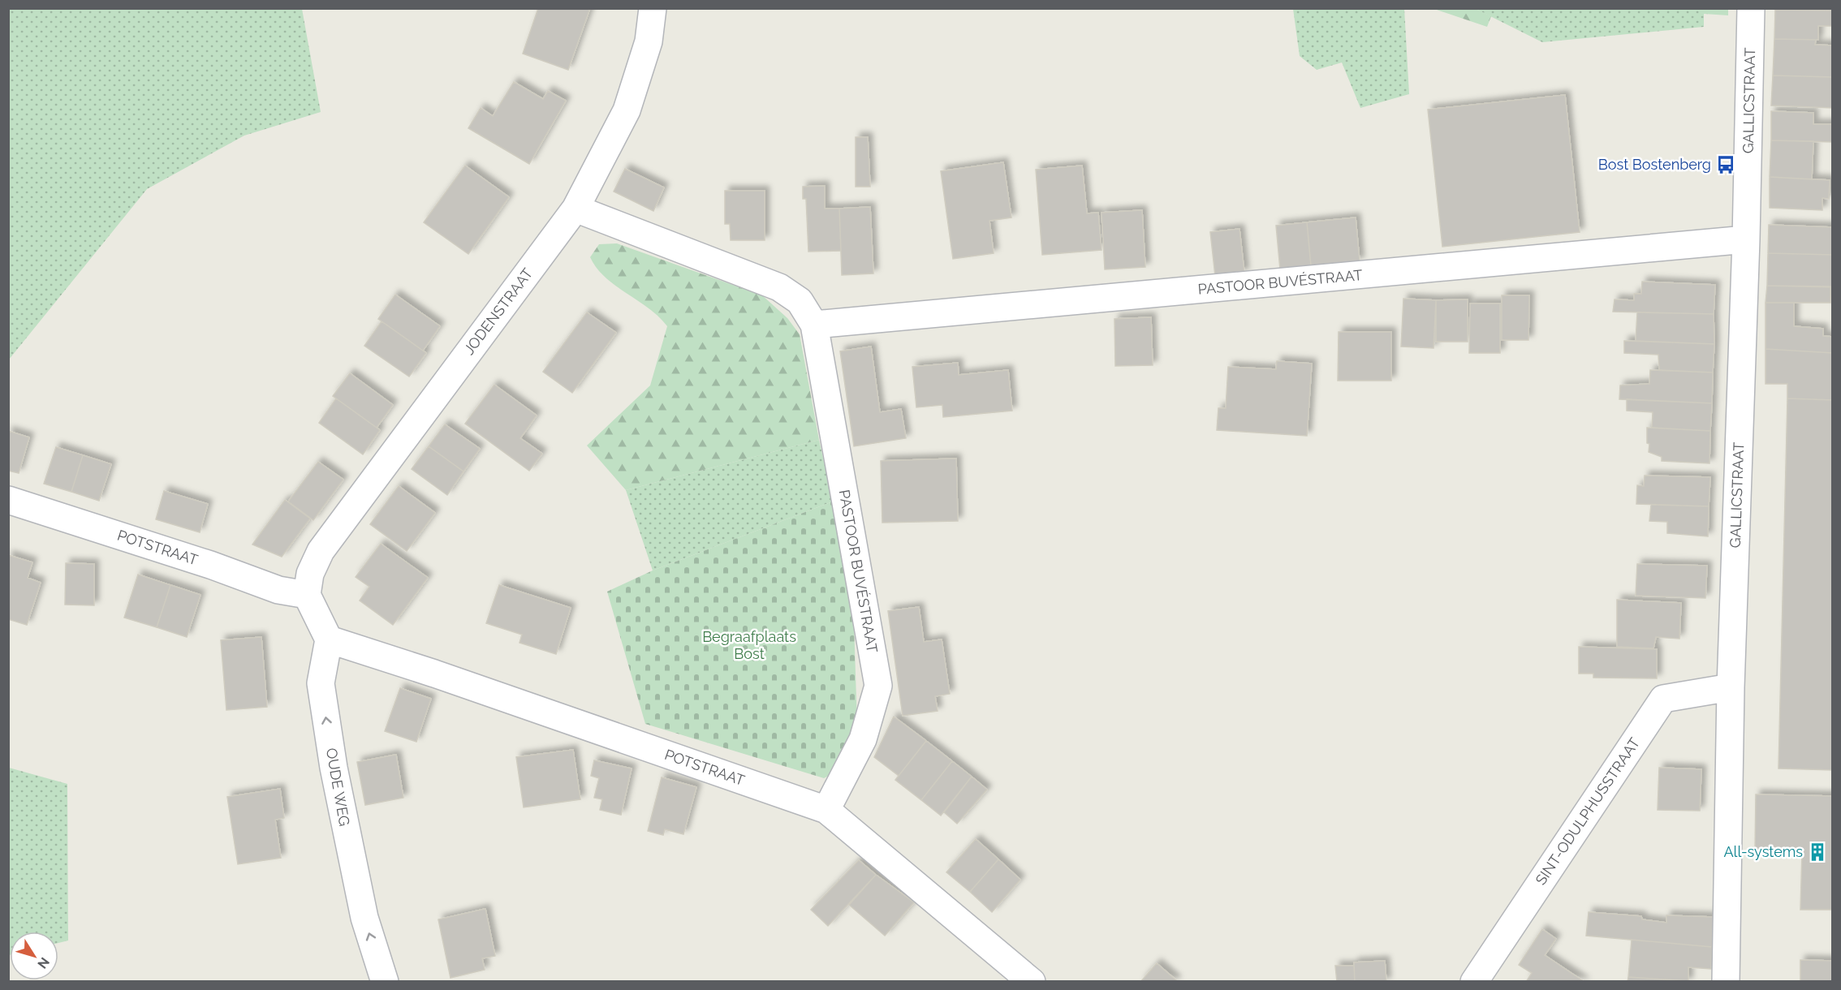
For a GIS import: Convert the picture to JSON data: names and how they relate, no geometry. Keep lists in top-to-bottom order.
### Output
{
  "streets": {
    "street": [
      "GALLICSTRAAT",
      "PASTOOR BUVÉSTRAAT",
      "JODENSTRAAT",
      "POTSTRAAT",
      "OUDE WEG",
      "SINT-ODULPHUSSTRAAT"
    ]
  },
  "crossings": [
    ["GALLICSTRAAT", "PASTOOR BUVÉSTRAAT"],
    ["GALLICSTRAAT", "SINT-ODULPHUSSTRAAT"],
    ["PASTOOR BUVÉSTRAAT", "JODENSTRAAT"],
    ["PASTOOR BUVÉSTRAAT", "POTSTRAAT"],
    ["JODENSTRAAT", "POTSTRAAT"],
    ["POTSTRAAT", "OUDE WEG"]
  ],
  "one_way": ["OUDE WEG"],
  "parks": ["Begraafplaats Bost"],
  "places": {
    "bus stop": ["Bost Bostenberg"],
    "building": ["All-systems"]
  },
  "north": "bottom right"
}
